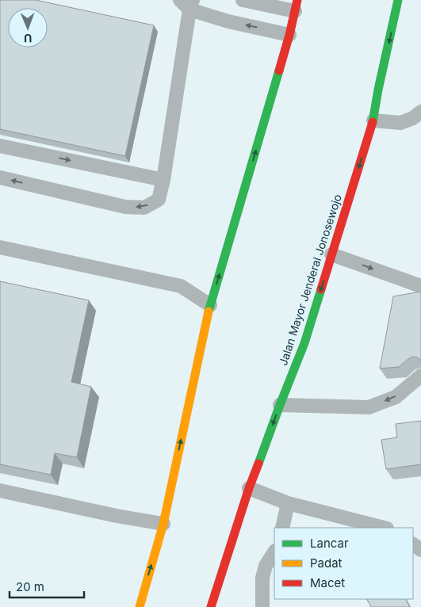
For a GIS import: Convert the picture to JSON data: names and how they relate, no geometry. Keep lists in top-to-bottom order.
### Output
{
  "streets": {
    "main road": ["Jalan Mayor Jenderal Jonosewojo"]
  },
  "one_way": ["Jalan Mayor Jenderal Jonosewojo"],
  "legend": ["Lancar", "Padat", "Macet"],
  "scale_bar": "20 m",
  "north": "bottom"
}
